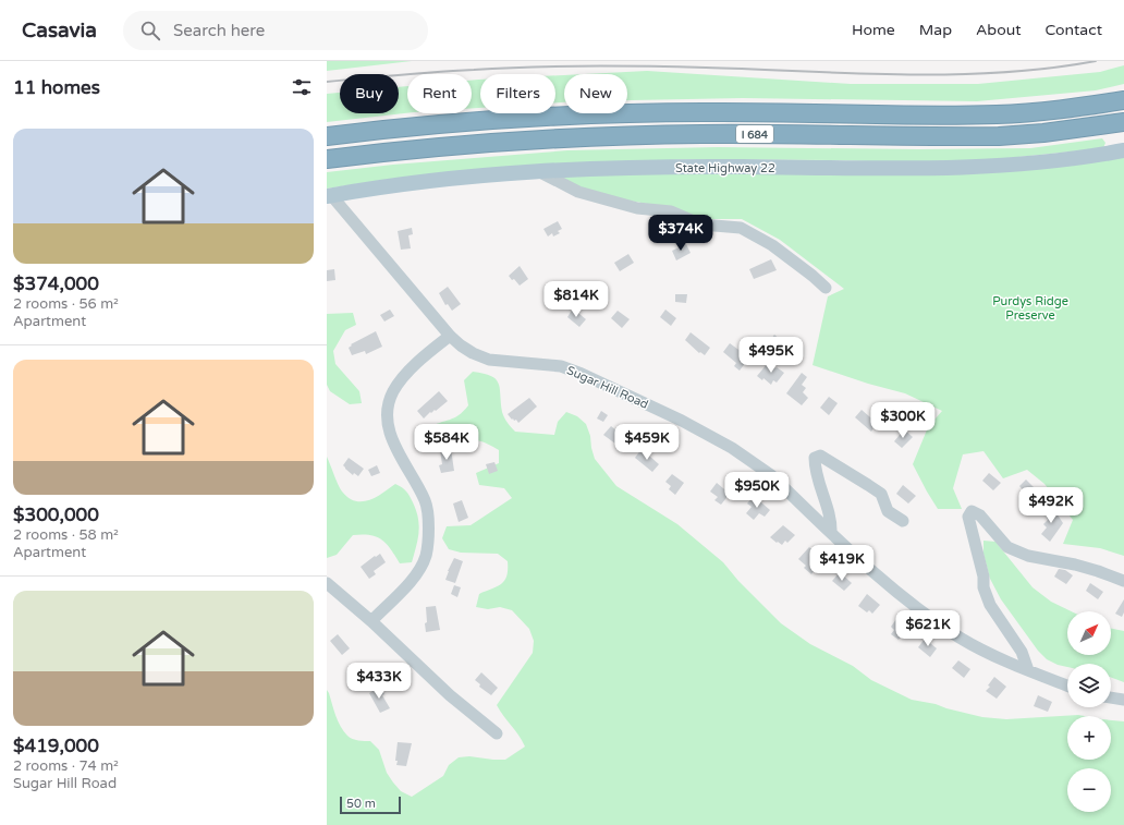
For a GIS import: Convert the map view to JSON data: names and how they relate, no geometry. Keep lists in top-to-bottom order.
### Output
{
  "streets": {
    "highway": ["I 684"],
    "main road": ["State Highway 22"],
    "street": ["Sugar Hill Road"]
  },
  "crossings": [
    ["State Highway 22", "Sugar Hill Road"]
  ],
  "parks": ["Purdys Ridge Preserve"],
  "scale_bar": "50 m",
  "north": "top right",
  "page": {
    "header": "Casavia",
    "search": "Search here",
    "nav": [
      "Home",
      "Map",
      "About",
      "Contact"
    ],
    "heading": "11 homes",
    "chip": [
      "Buy",
      "Rent",
      "Filters",
      "New"
    ],
    "list": [
      {
        "name": "$374,000",
        "note": "2 rooms · 56 m² · Apartment"
      },
      {
        "name": "$300,000",
        "note": "2 rooms · 58 m² · Apartment"
      },
      {
        "name": "$419,000",
        "note": "2 rooms · 74 m² · Sugar Hill Road"
      }
    ],
    "price": [
      "$374K",
      "$814K",
      "$495K",
      "$300K",
      "$584K",
      "$459K",
      "$950K",
      "$492K",
      "$419K",
      "$621K",
      "$433K"
    ],
    "map_buttons": ["+", "−"],
    "scale": "50 m"
  }
}
